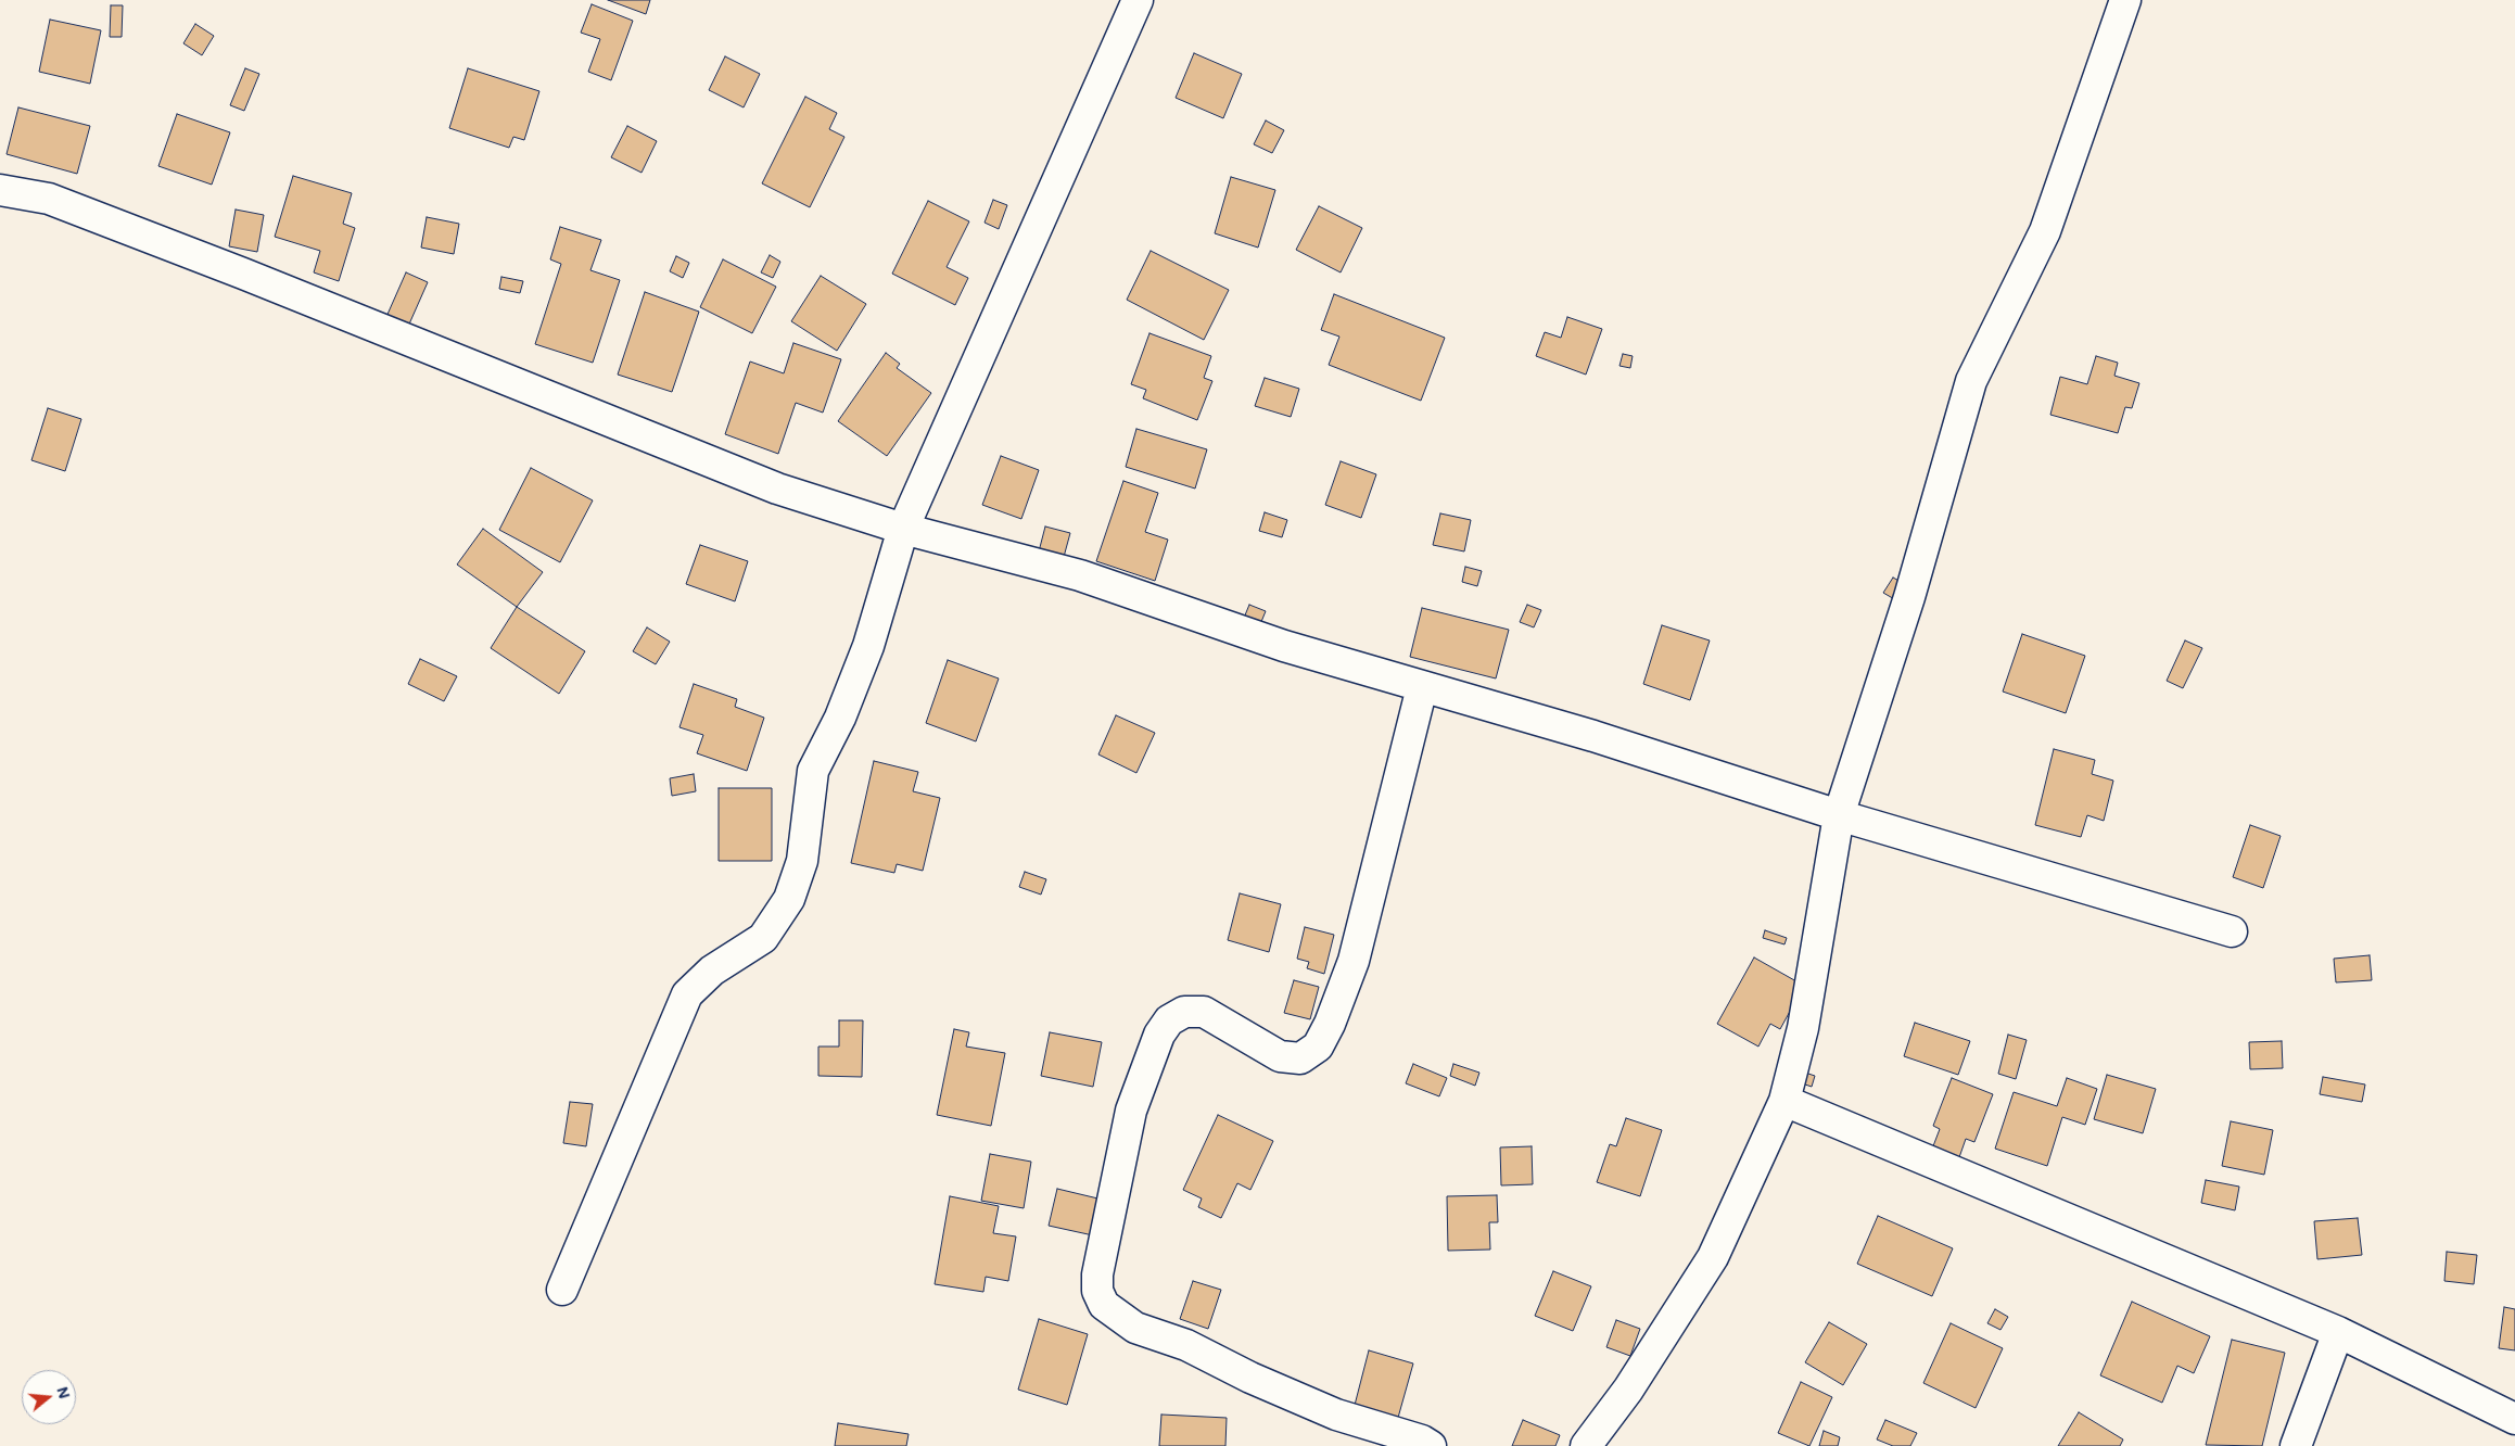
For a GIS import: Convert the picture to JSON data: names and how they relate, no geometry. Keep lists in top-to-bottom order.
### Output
{
  "north": "right"
}
